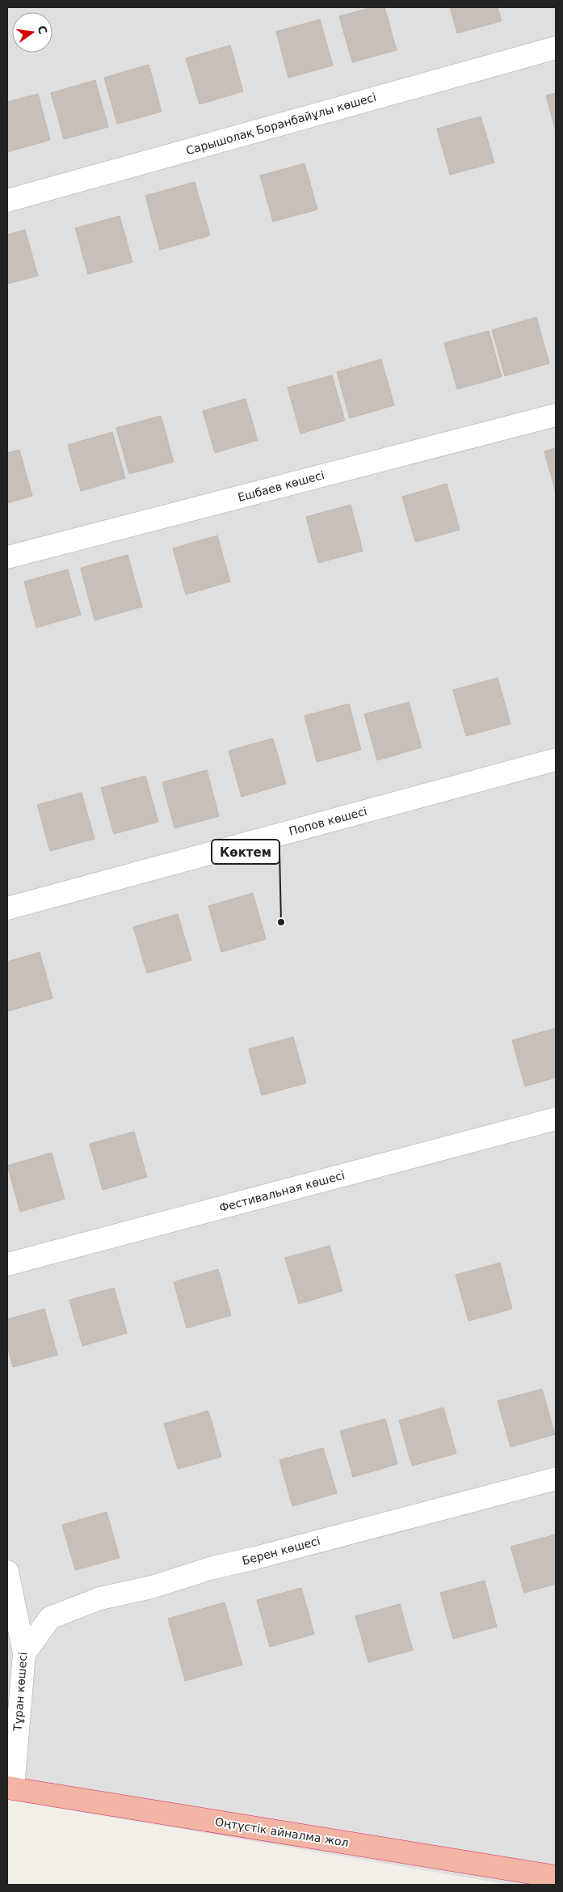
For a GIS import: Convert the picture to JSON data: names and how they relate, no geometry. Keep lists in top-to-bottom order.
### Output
{
  "streets": {
    "highway": ["Оңтүстік айналма жол"],
    "street": [
      "Сарышолақ Боранбайұлы көшесі",
      "Ешбаев көшесі",
      "Попов көшесі",
      "Фестивальная көшесі",
      "Берен көшесі",
      "Тұран көшесі"
    ]
  },
  "crossings": [
    ["Берен көшесі", "Тұран көшесі"],
    ["Тұран көшесі", "Оңтүстік айналма жол"]
  ],
  "places": ["Көктем"],
  "north": "right"
}
